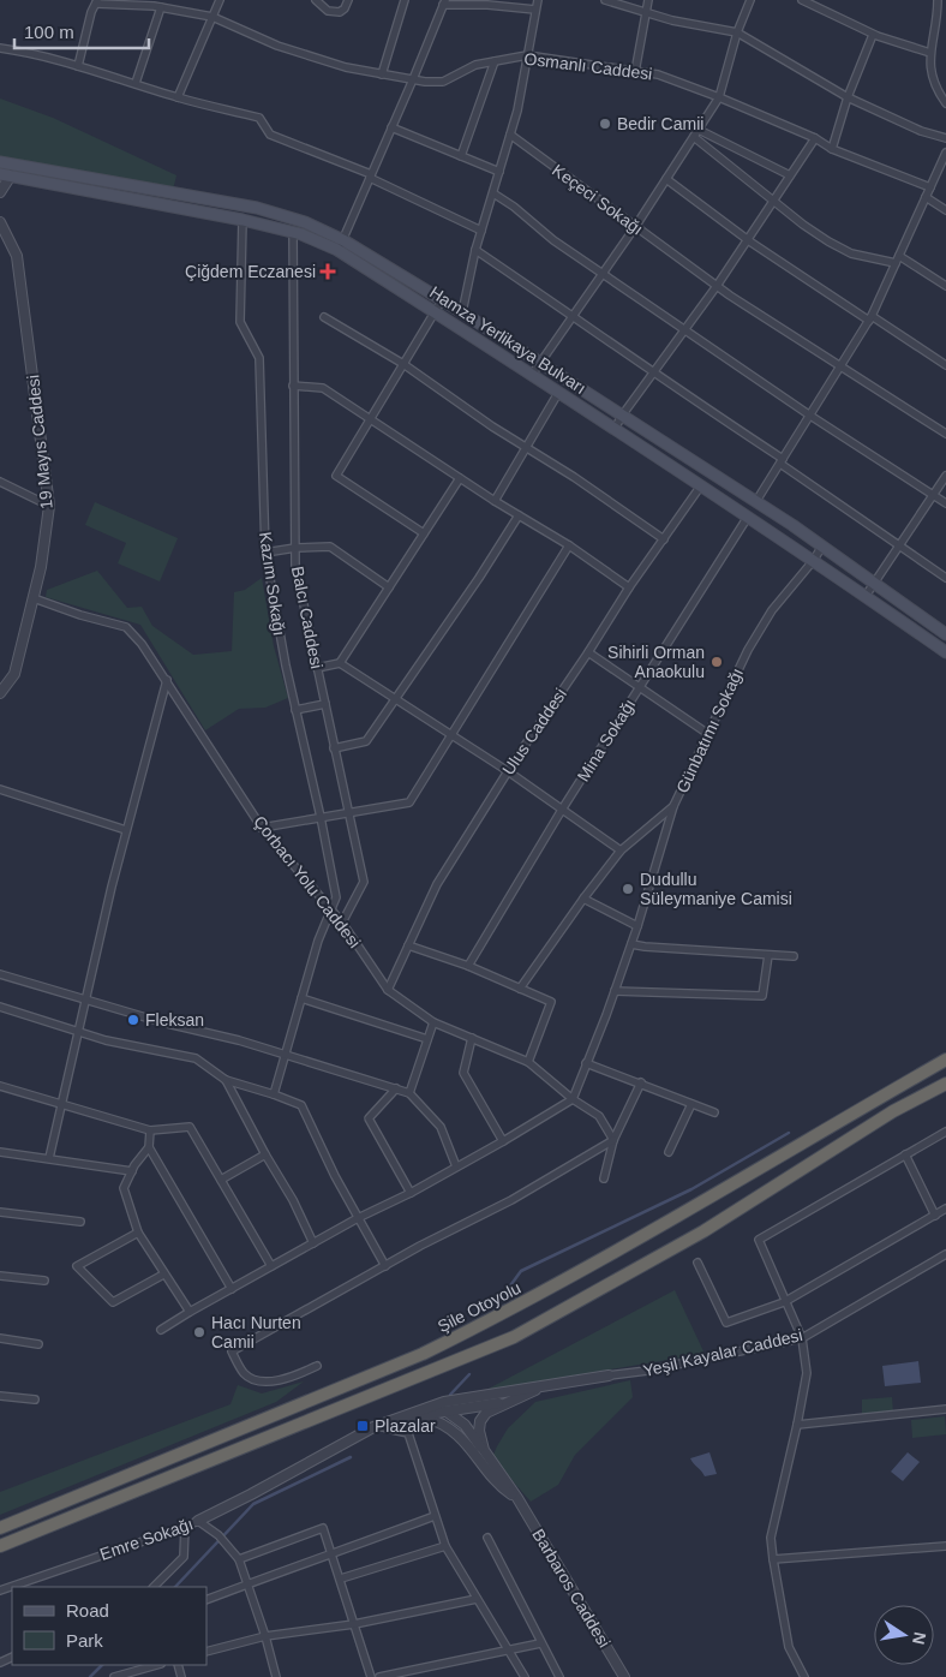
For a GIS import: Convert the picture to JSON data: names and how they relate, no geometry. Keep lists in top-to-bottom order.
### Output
{
  "streets": {
    "highway": ["Şile Otoyolu"],
    "main road": ["Hamza Yerlikaya Bulvarı"],
    "street": [
      "Osmanlı Caddesi",
      "Keçeci Sokağı",
      "19 Mayıs Caddesi",
      "Kazım Sokağı",
      "Balcı Caddesi",
      "Günbatımı Sokağı",
      "Ulus Caddesi",
      "Mina Sokağı",
      "Çorbacı Yolu Caddesi",
      "Yeşil Kayalar Caddesi",
      "Emre Sokağı",
      "Barbaros Caddesi"
    ]
  },
  "crossings": [
    ["Hamza Yerlikaya Bulvarı", "Kazım Sokağı"],
    ["Hamza Yerlikaya Bulvarı", "Balcı Caddesi"],
    ["Hamza Yerlikaya Bulvarı", "Günbatımı Sokağı"],
    ["Hamza Yerlikaya Bulvarı", "Ulus Caddesi"],
    ["Hamza Yerlikaya Bulvarı", "Mina Sokağı"],
    ["19 Mayıs Caddesi", "Çorbacı Yolu Caddesi"],
    ["Kazım Sokağı", "Çorbacı Yolu Caddesi"],
    ["Balcı Caddesi", "Çorbacı Yolu Caddesi"],
    ["Ulus Caddesi", "Çorbacı Yolu Caddesi"]
  ],
  "places": {
    "other": [
      "Bedir Camii",
      "Sihirli Orman Anaokulu",
      "Dudullu Süleymaniye Camisi",
      "Fleksan",
      "Hacı Nurten Camii"
    ],
    "health": ["Çiğdem Eczanesi"],
    "transit": ["Plazalar"]
  },
  "legend": ["Road", "Park"],
  "scale_bar": "100 m",
  "north": "right"
}
